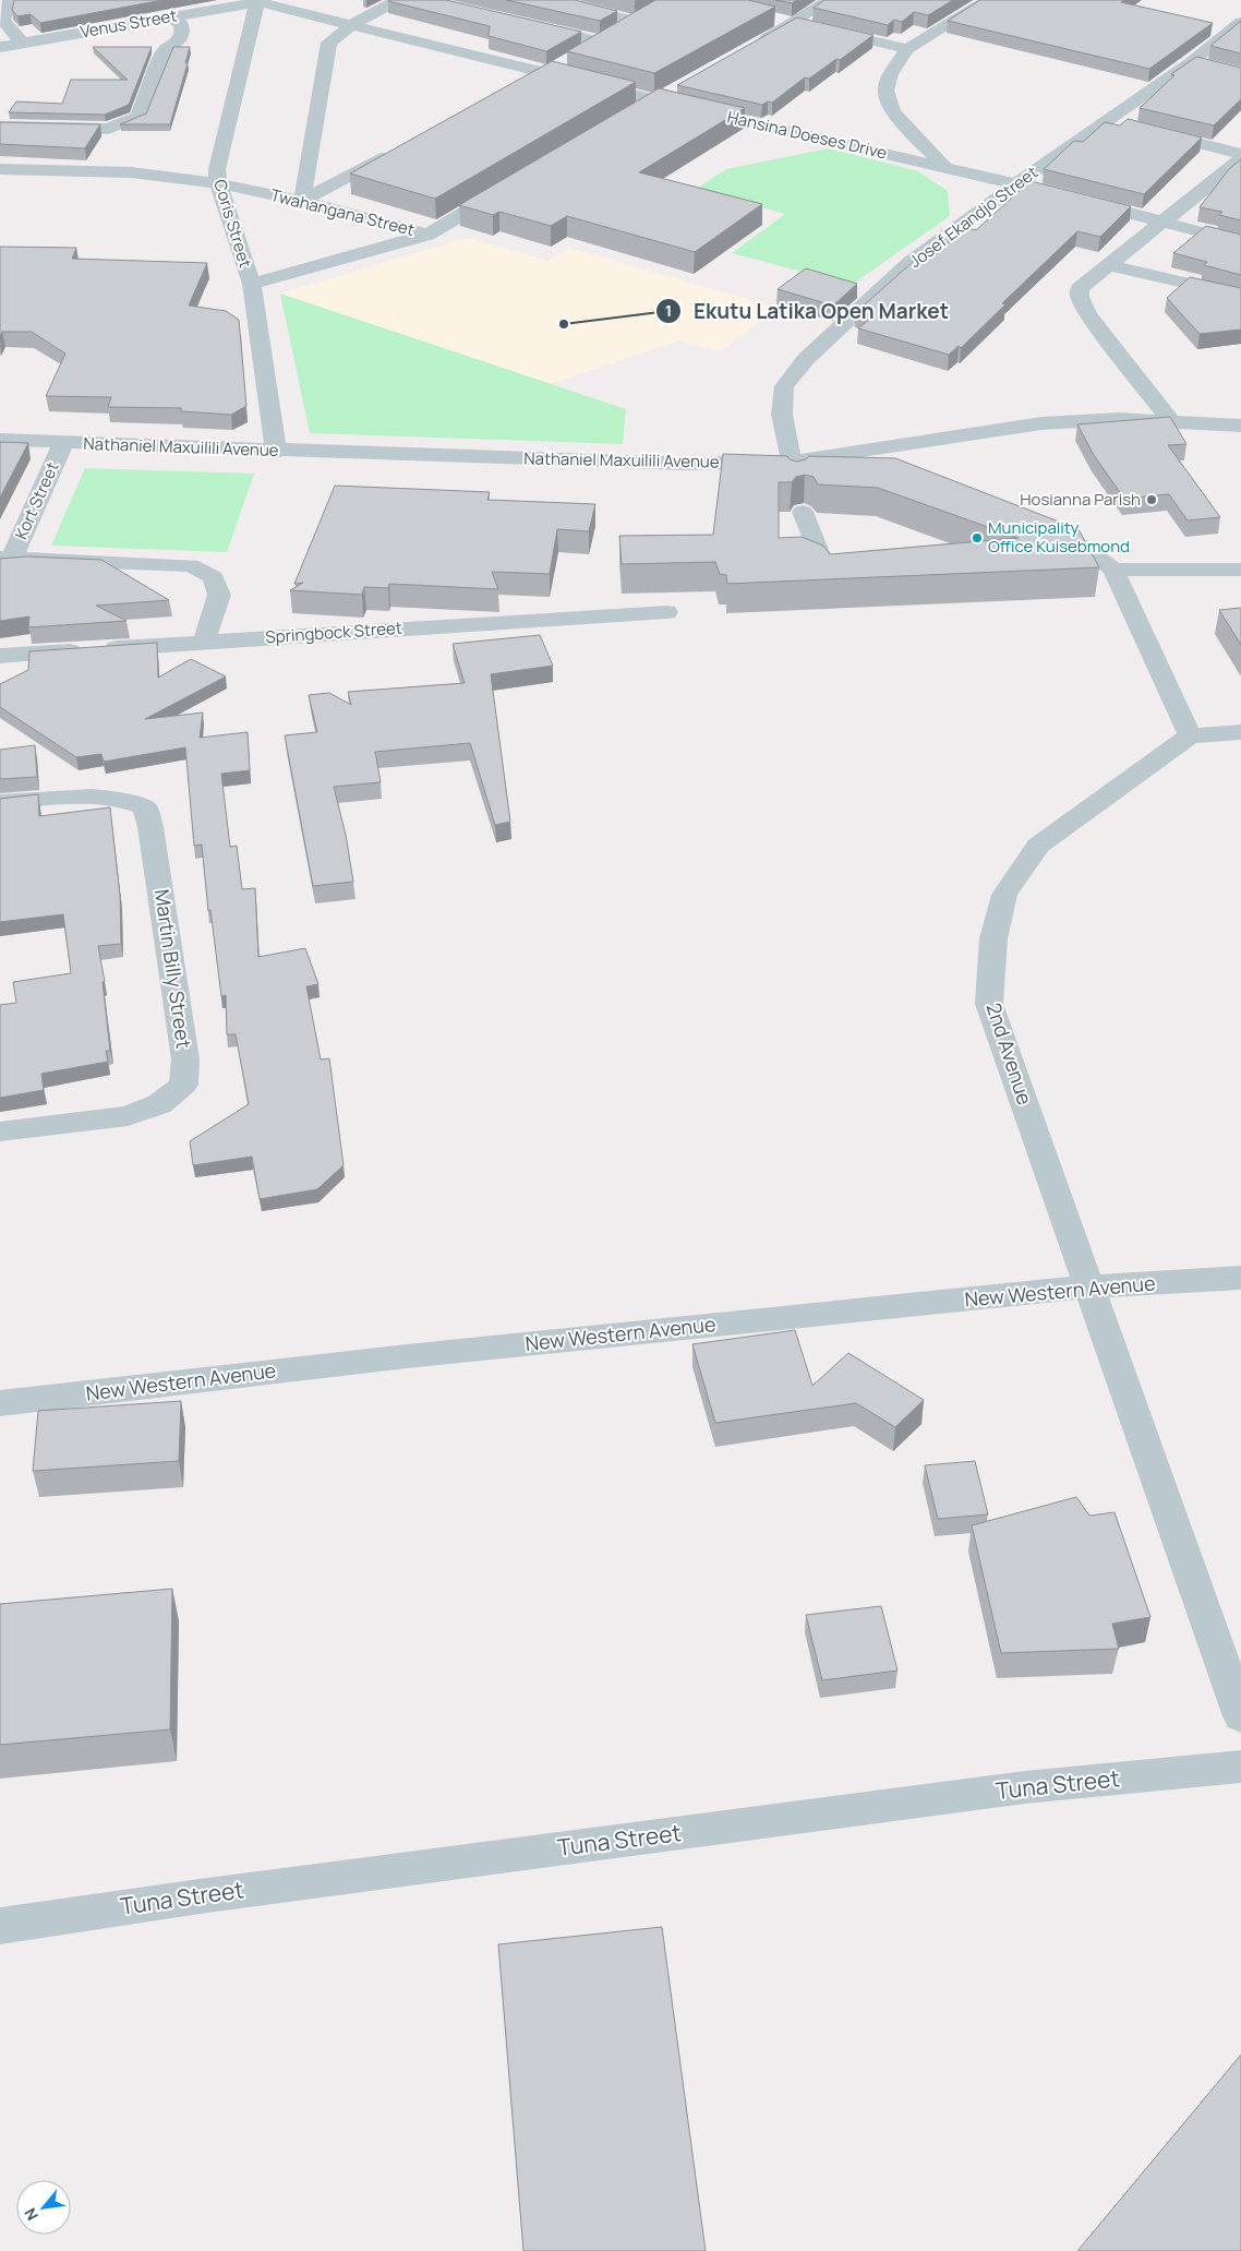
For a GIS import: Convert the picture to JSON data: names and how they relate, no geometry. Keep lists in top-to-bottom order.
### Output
{
  "streets": {
    "street": [
      "Venus Street",
      "Hansina Doeses Drive",
      "Twahangana Street",
      "Josef Ekandjo Street",
      "Coris Street",
      "Nathaniel Maxuilili Avenue",
      "Kort Street",
      "Springbock Street",
      "Martin Billy Street",
      "2nd Avenue",
      "New Western Avenue",
      "Tuna Street"
    ]
  },
  "crossings": [
    ["Venus Street", "Hansina Doeses Drive"],
    ["Venus Street", "Coris Street"],
    ["Hansina Doeses Drive", "Josef Ekandjo Street"],
    ["Hansina Doeses Drive", "Coris Street"],
    ["Twahangana Street", "Coris Street"],
    ["Josef Ekandjo Street", "Nathaniel Maxuilili Avenue"],
    ["Coris Street", "Nathaniel Maxuilili Avenue"],
    ["Nathaniel Maxuilili Avenue", "Kort Street"],
    ["2nd Avenue", "New Western Avenue"]
  ],
  "places": ["Ekutu Latika Open Market", "Hosianna Parish", "Municipality Office Kuisebmond"],
  "north": "bottom left"
}
